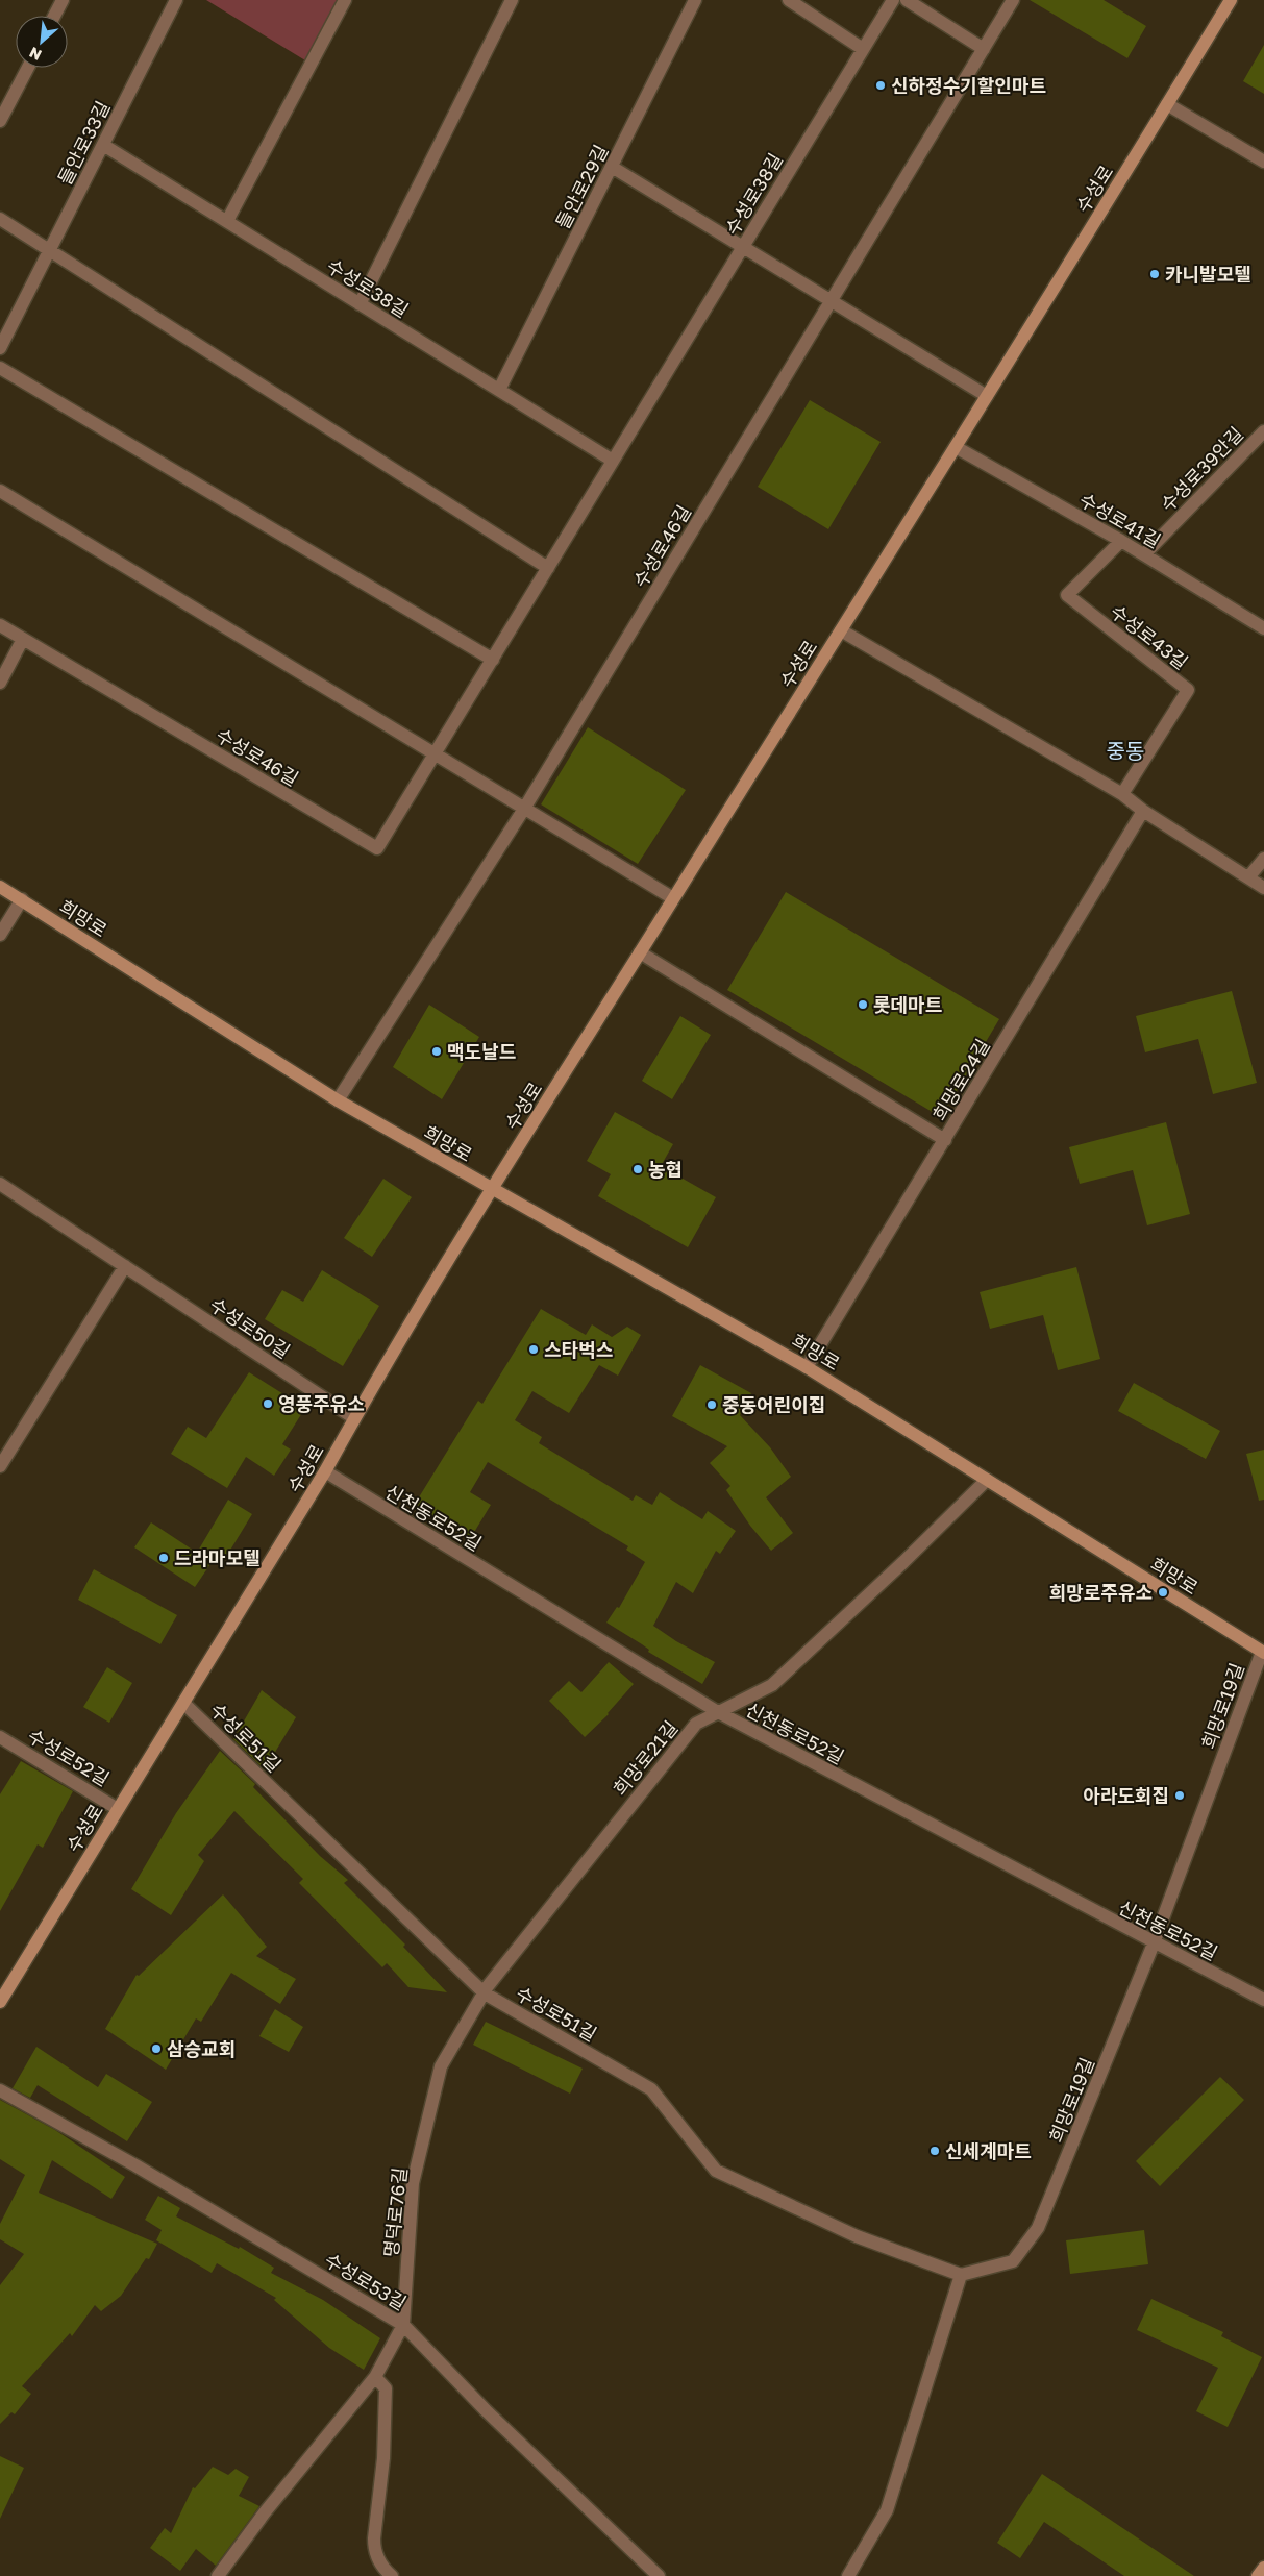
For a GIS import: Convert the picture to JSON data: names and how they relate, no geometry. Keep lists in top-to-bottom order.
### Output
{
  "streets": {
    "main road": ["수성로", "희망로"],
    "street": [
      "들안로33길",
      "들안로29길",
      "수성로38길",
      "수성로39안길",
      "수성로41길",
      "수성로46길",
      "수성로43길",
      "희망로24길",
      "수성로50길",
      "신천동로52길",
      "희망로19길",
      "수성로51길",
      "수성로52길",
      "희망로21길",
      "명덕로76길",
      "수성로53길"
    ]
  },
  "crossings": [
    ["들안로33길", "수성로38길"],
    ["들안로29길", "수성로38길"],
    ["수성로", "수성로41길"],
    ["수성로", "희망로"],
    ["수성로", "수성로50길"],
    ["수성로", "신천동로52길"],
    ["수성로", "수성로51길"],
    ["수성로", "수성로52길"],
    ["수성로38길", "수성로46길"],
    ["수성로39안길", "수성로41길"],
    ["수성로41길", "수성로43길"],
    ["희망로", "희망로24길"],
    ["희망로", "희망로19길"],
    ["희망로", "희망로21길"],
    ["신천동로52길", "희망로19길"],
    ["신천동로52길", "희망로21길"],
    ["희망로19길", "수성로51길"],
    ["수성로51길", "희망로21길"],
    ["수성로51길", "명덕로76길"],
    ["희망로21길", "명덕로76길"],
    ["명덕로76길", "수성로53길"]
  ],
  "districts": ["중동"],
  "places": [
    "신하정수기할인마트",
    "카니발모텔",
    "롯데마트",
    "맥도날드",
    "농협",
    "스타벅스",
    "영풍주유소",
    "중동어린이집",
    "드라마모텔",
    "희망로주유소",
    "아라도회집",
    "삼승교회",
    "신세계마트"
  ],
  "north": "bottom left"
}
